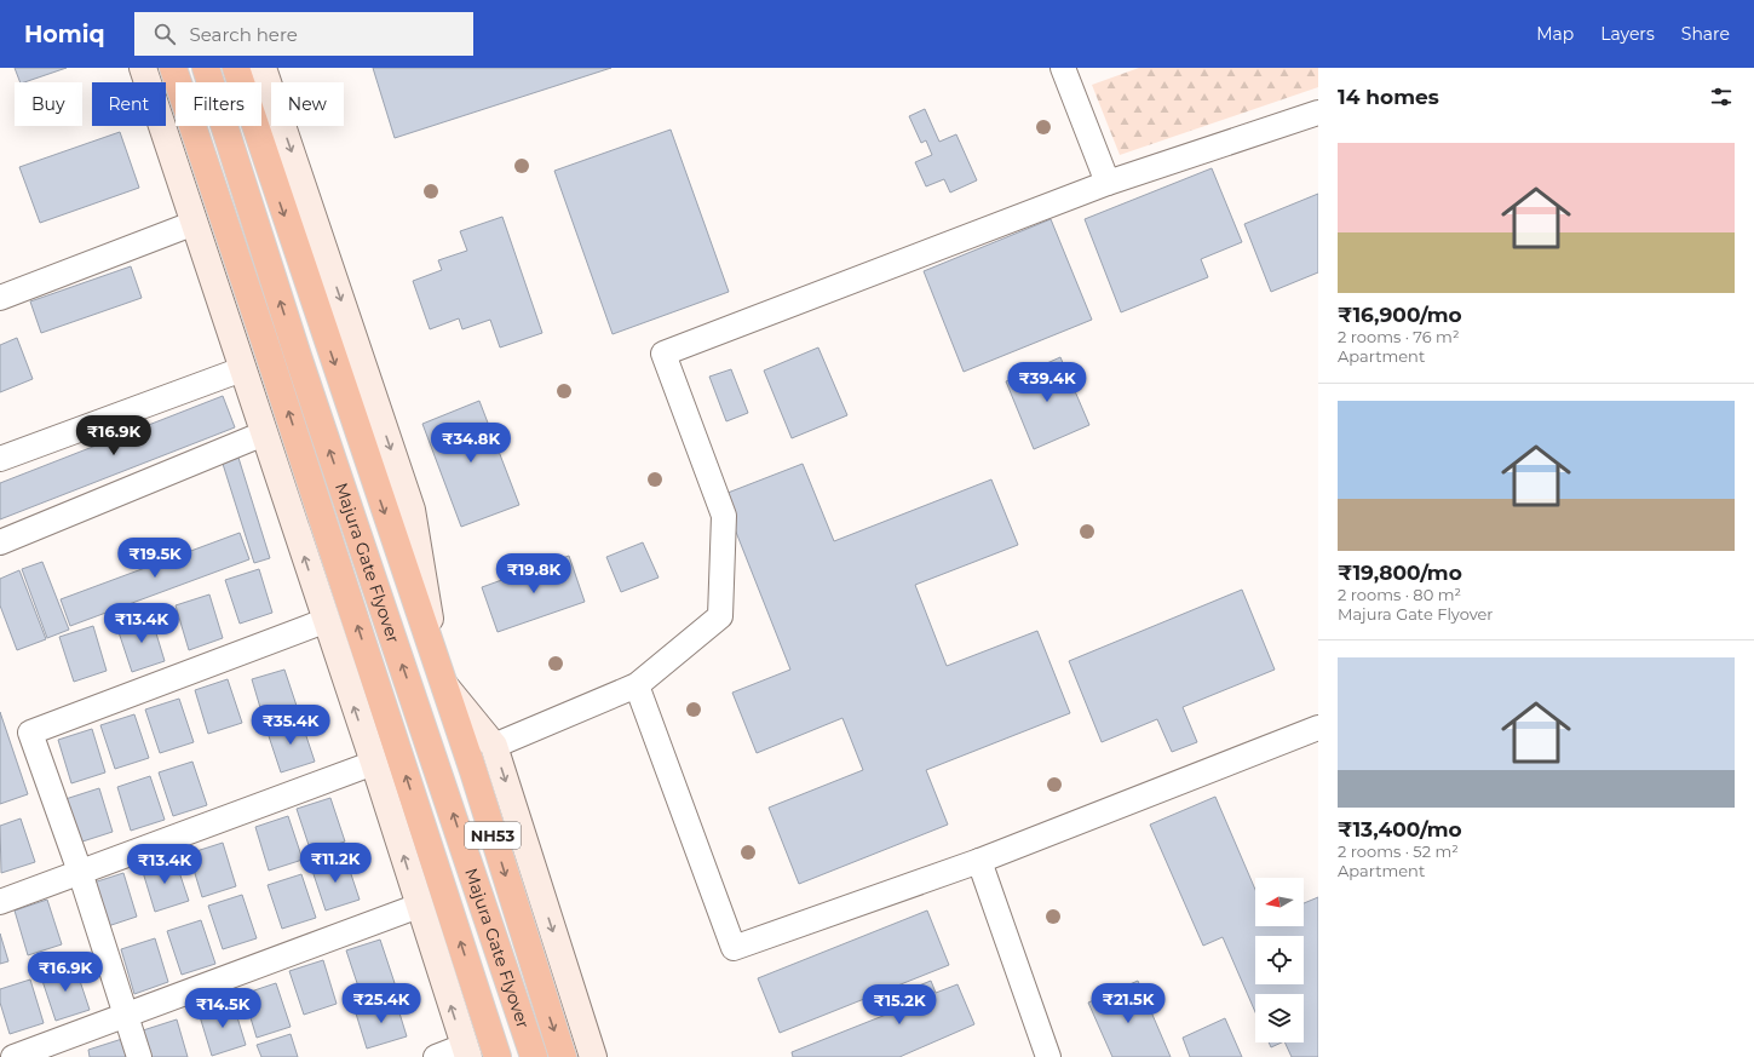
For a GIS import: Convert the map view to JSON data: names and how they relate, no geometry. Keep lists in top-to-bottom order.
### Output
{
  "streets": {
    "highway": ["Majura Gate Flyover", "NH53"]
  },
  "north": "left",
  "page": {
    "header": "Homiq",
    "search": "Search here",
    "nav": ["Map", "Layers", "Share"],
    "heading": "14 homes",
    "chip": [
      "Buy",
      "Rent",
      "Filters",
      "New"
    ],
    "list": [
      {
        "name": "₹16,900/mo",
        "note": "2 rooms · 76 m² · Apartment"
      },
      {
        "name": "₹19,800/mo",
        "note": "2 rooms · 80 m² · Majura Gate Flyover"
      },
      {
        "name": "₹13,400/mo",
        "note": "2 rooms · 52 m² · Apartment"
      }
    ],
    "price": [
      "₹39.4K",
      "₹16.9K",
      "₹34.8K",
      "₹19.5K",
      "₹19.8K",
      "₹13.4K",
      "₹35.4K",
      "₹11.2K",
      "₹13.4K",
      "₹16.9K",
      "₹25.4K",
      "₹21.5K",
      "₹15.2K",
      "₹14.5K"
    ]
  }
}
